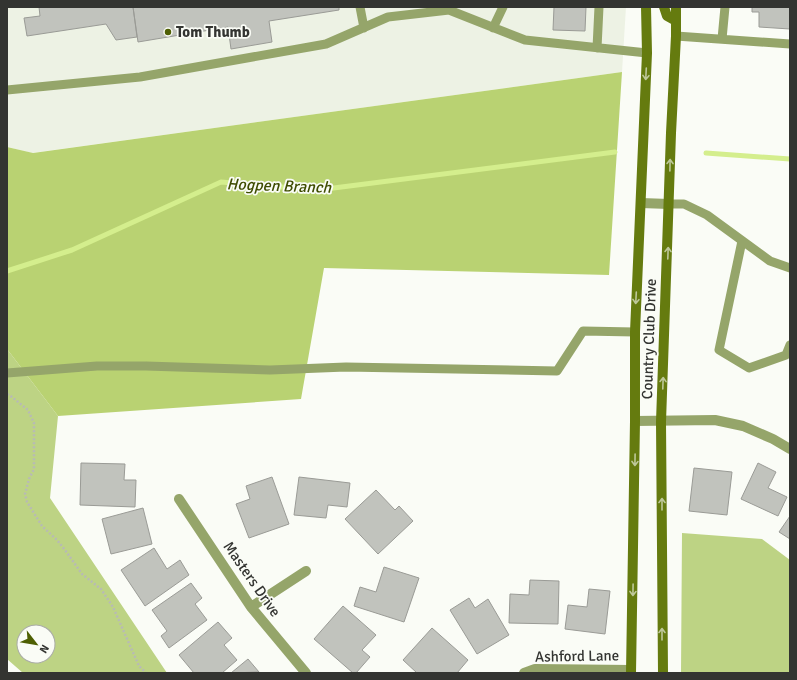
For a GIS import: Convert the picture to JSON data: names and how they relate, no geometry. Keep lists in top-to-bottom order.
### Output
{
  "streets": {
    "main road": ["Country Club Drive"],
    "street": ["Masters Drive", "Ashford Lane"]
  },
  "crossings": [
    ["Country Club Drive", "Ashford Lane"]
  ],
  "water": ["Hogpen Branch"],
  "places": ["Tom Thumb"],
  "north": "bottom right"
}
